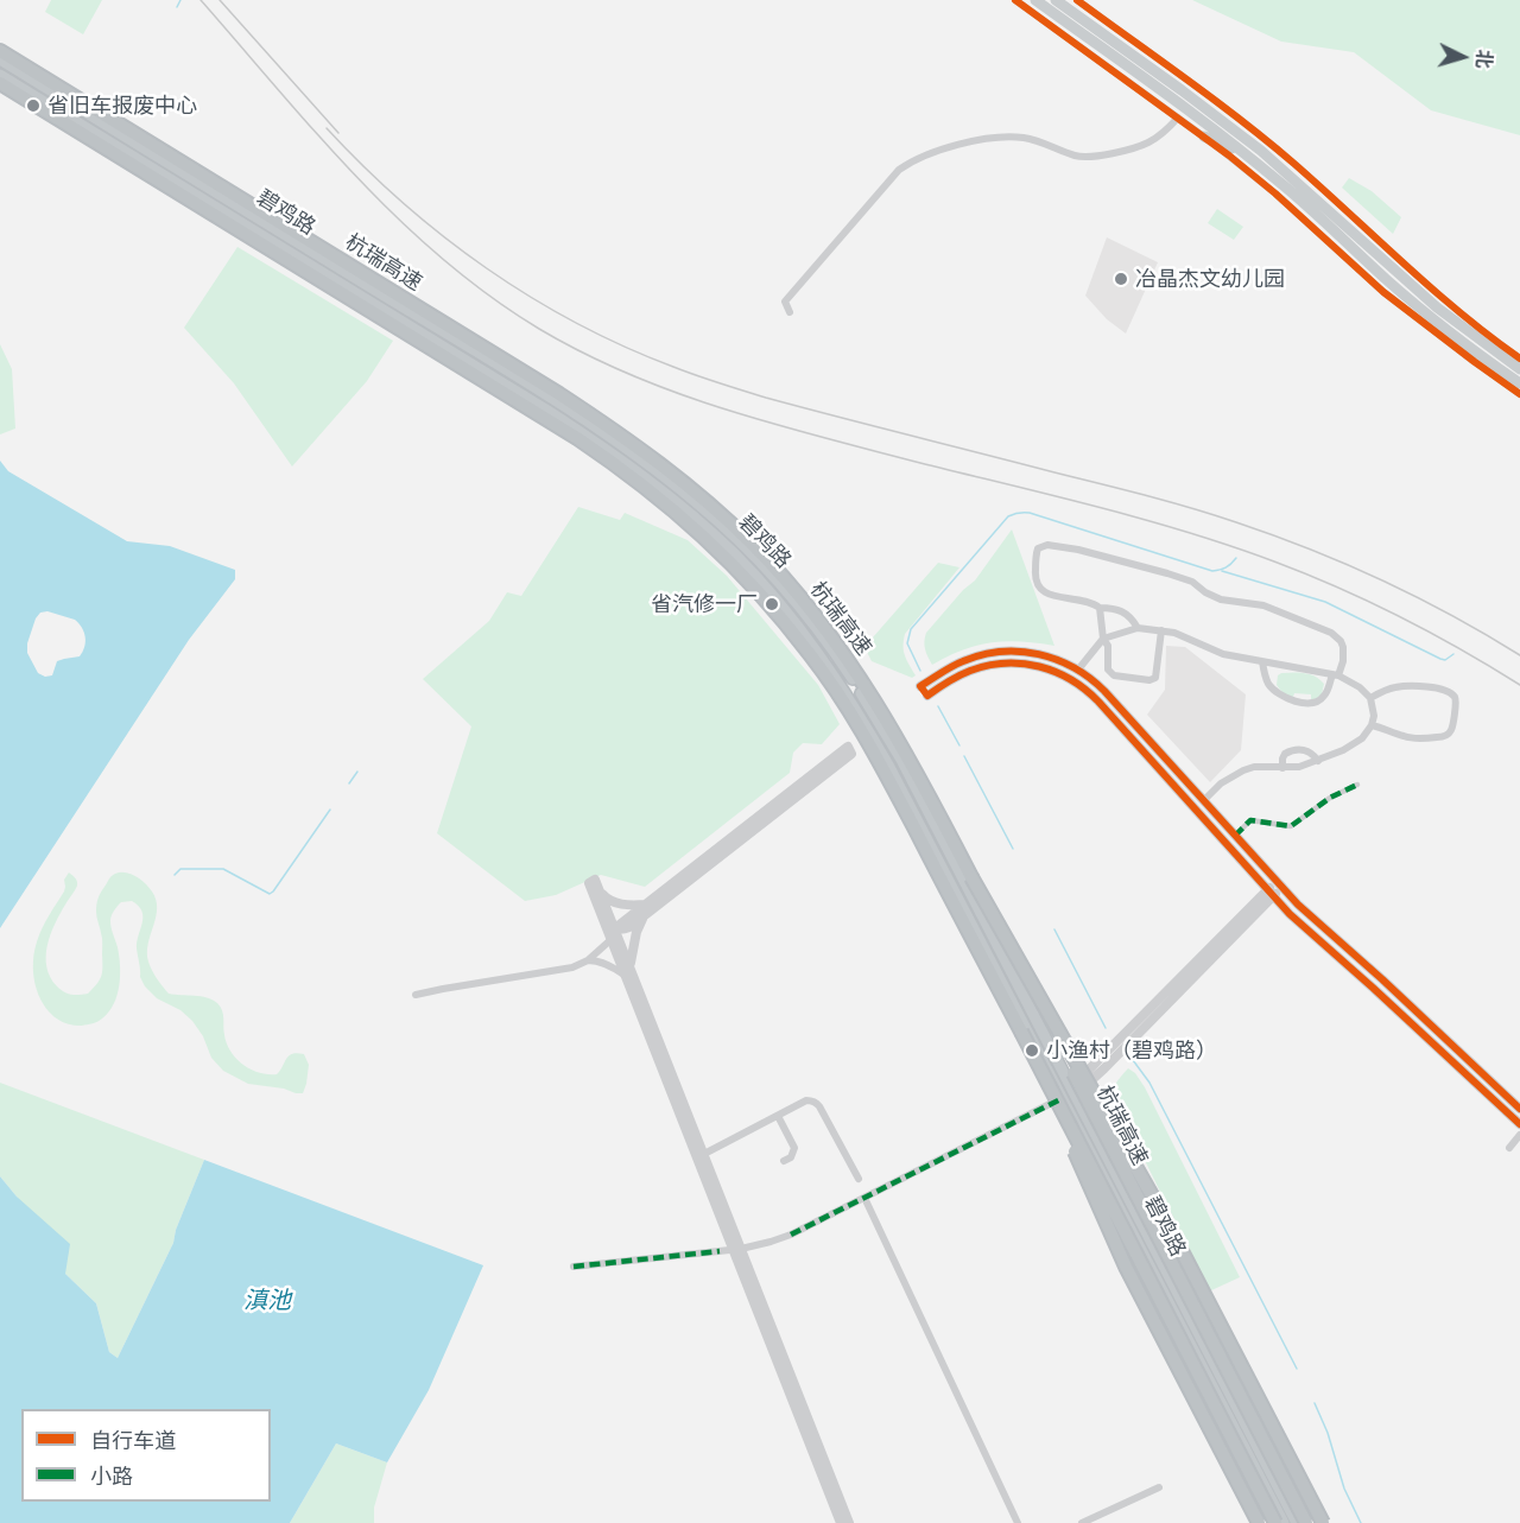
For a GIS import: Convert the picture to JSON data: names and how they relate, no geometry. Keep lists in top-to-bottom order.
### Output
{
  "streets": {
    "highway": ["碧鸡路", "杭瑞高速"]
  },
  "water": ["滇池"],
  "places": [
    "省旧车报废中心",
    "冶晶杰文幼儿园",
    "省汽修一厂",
    "小渔村（碧鸡路）"
  ],
  "legend": ["自行车道", "小路"],
  "north": "right"
}
